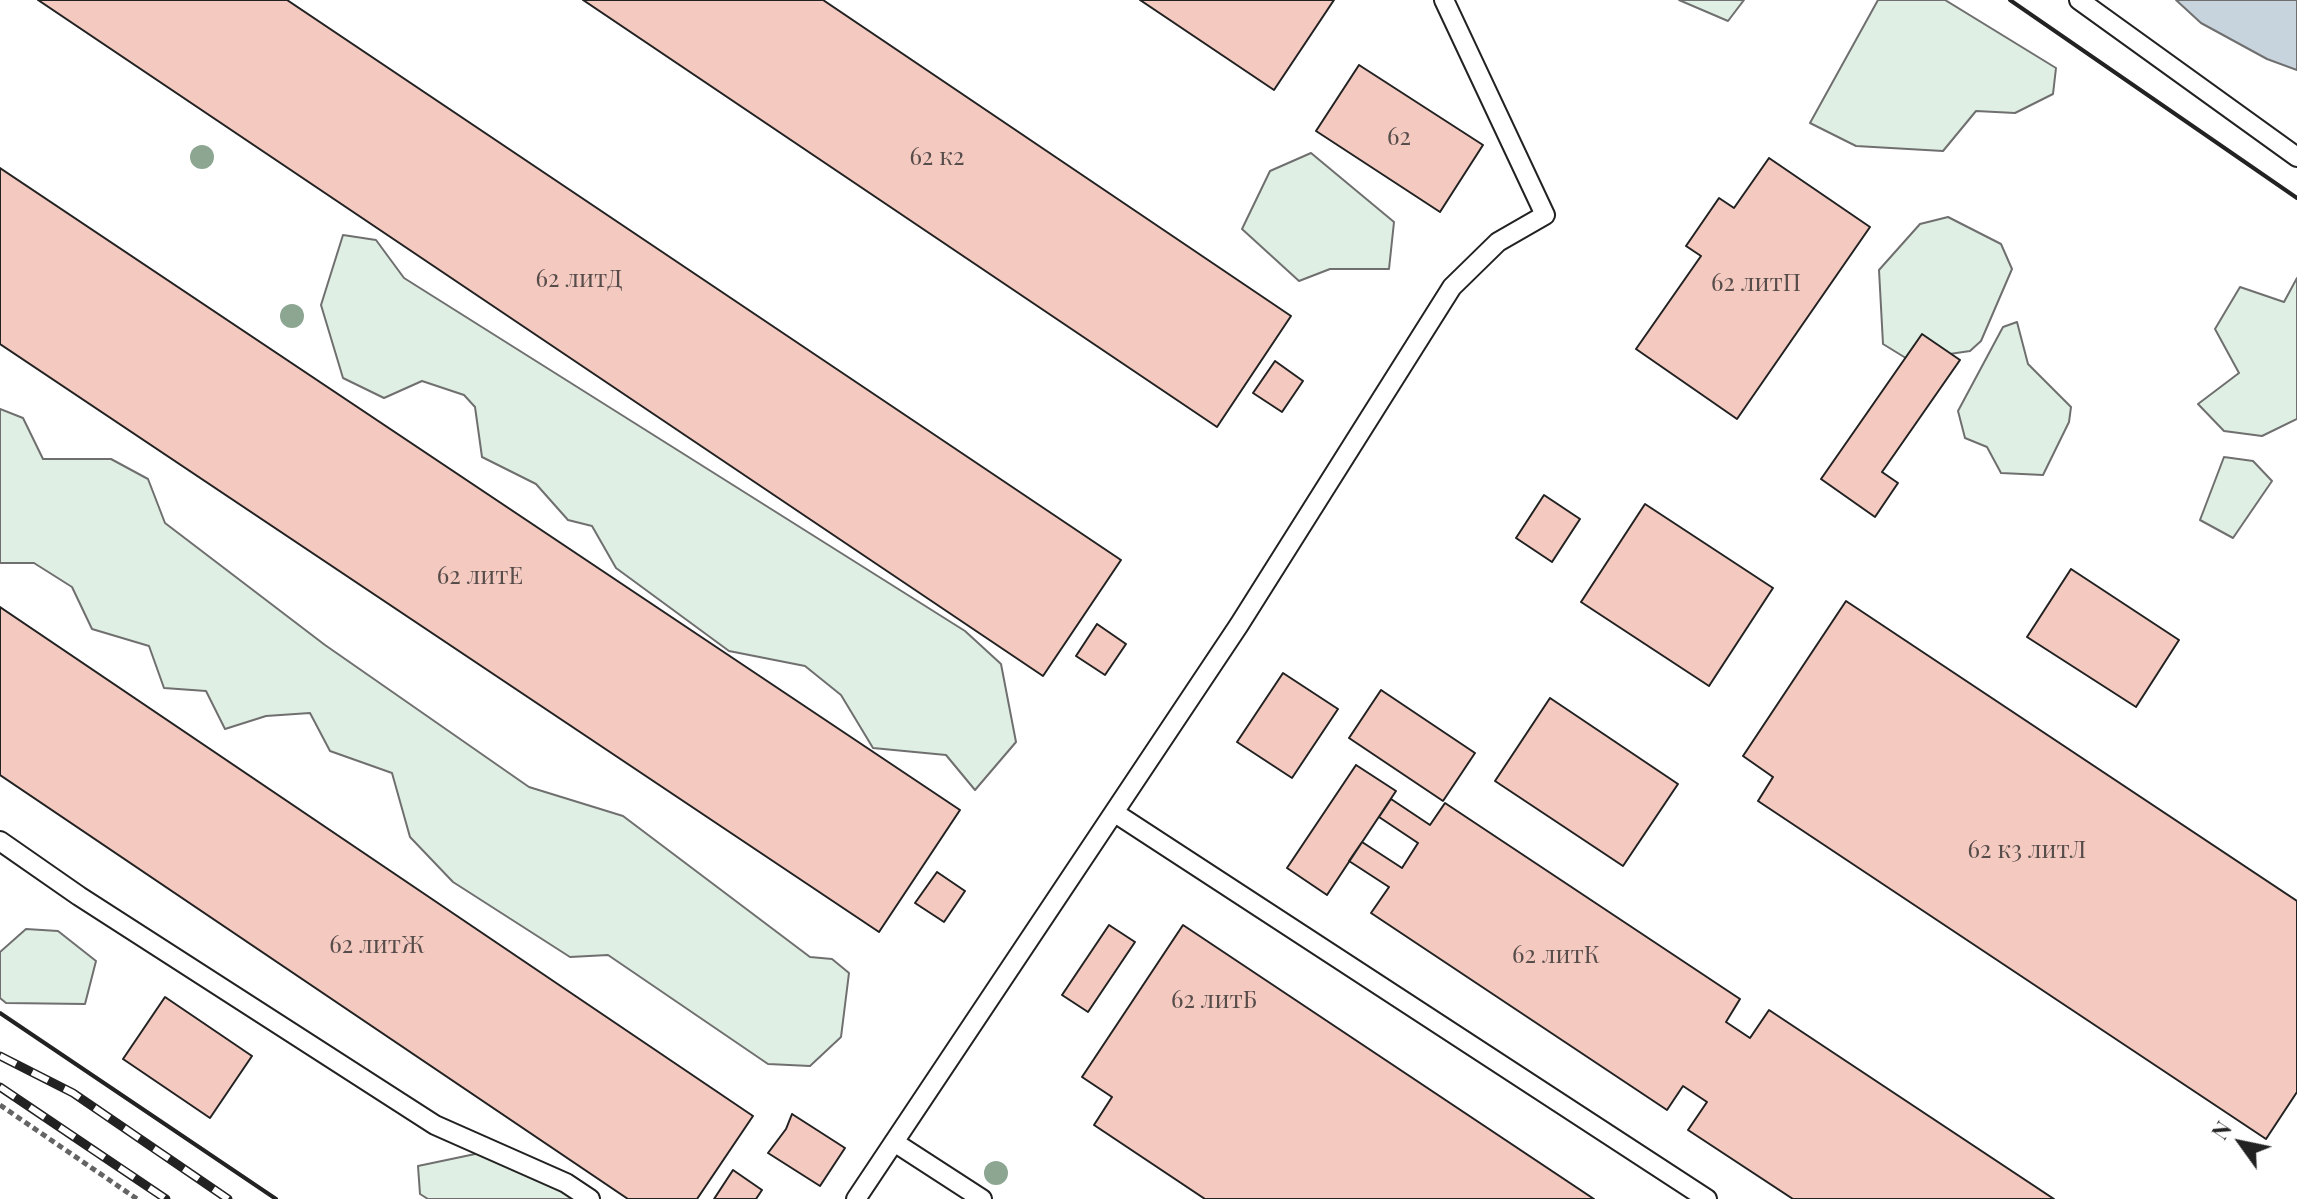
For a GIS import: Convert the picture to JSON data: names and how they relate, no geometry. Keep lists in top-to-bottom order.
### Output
{
  "house_numbers": [
    "62",
    "62 к2",
    "62 литД",
    "62 литП",
    "62 литЕ",
    "62 к3 литЛ",
    "62 литЖ",
    "62 литК",
    "62 литБ"
  ],
  "north": "top left"
}
